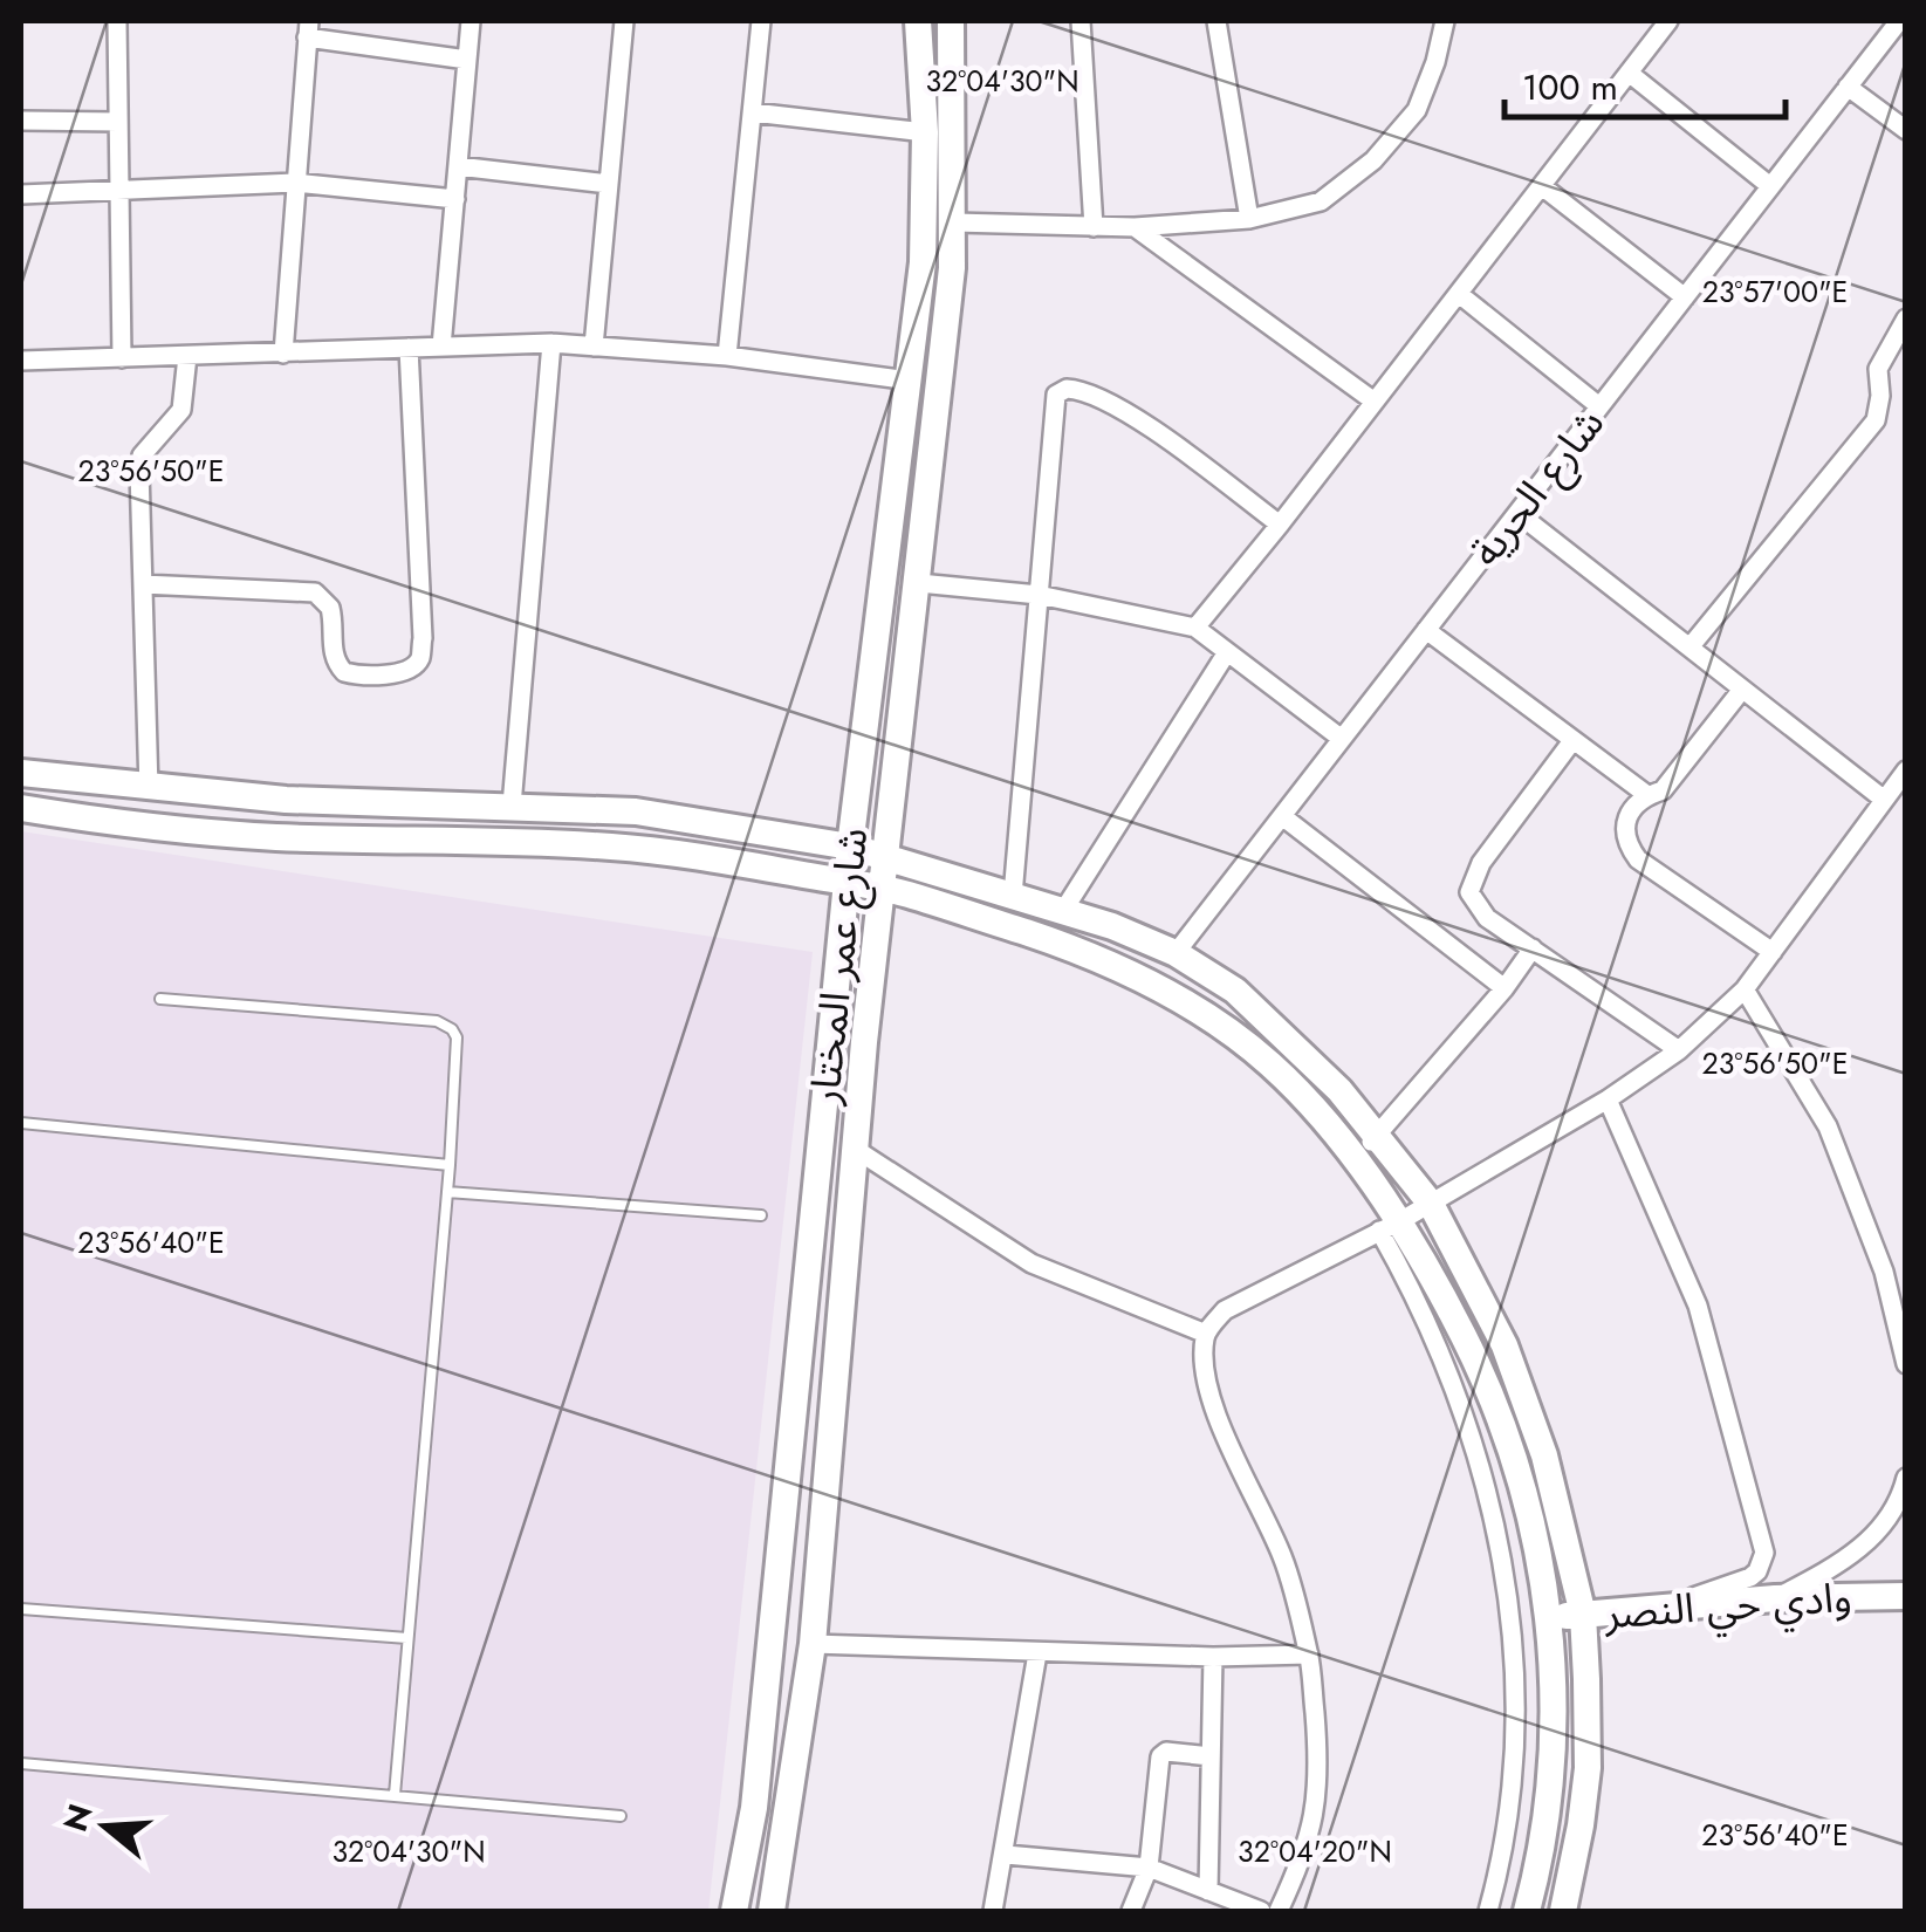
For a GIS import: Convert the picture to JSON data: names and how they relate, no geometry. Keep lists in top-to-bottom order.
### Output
{
  "streets": {
    "street": ["شارع الحرية", "شارع عمر المختار", "وادي حي النصر"]
  },
  "scale_bar": "100 m",
  "north": "left",
  "coordinates": [
    "32°04'30\"N",
    "23°57'00\"E",
    "23°56'50\"E",
    "23°56'40\"E",
    "32°04'20\"N"
  ]
}
